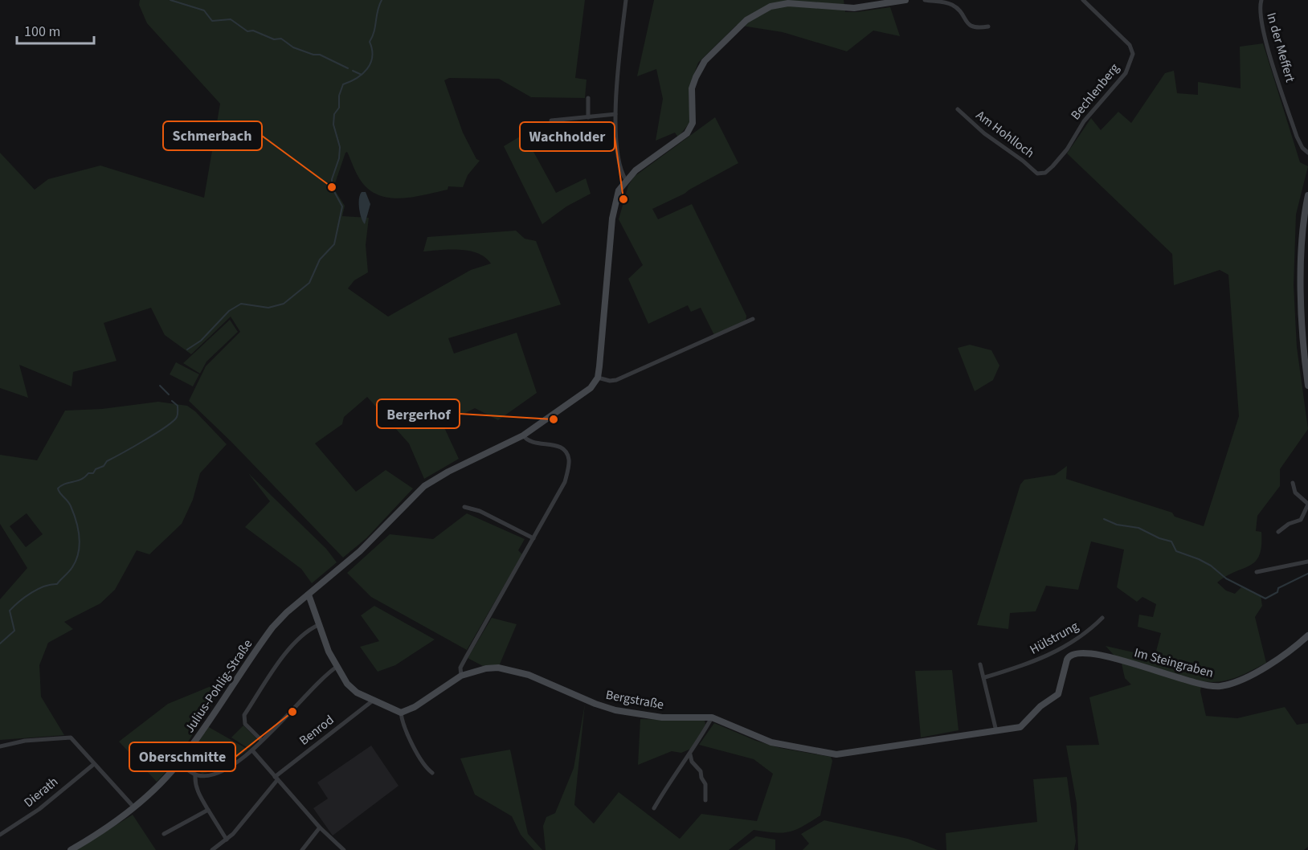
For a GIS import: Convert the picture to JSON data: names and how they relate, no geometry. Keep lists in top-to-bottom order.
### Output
{
  "streets": {
    "street": [
      "In der Meffert",
      "Bechlenberg",
      "Am Hohlloch",
      "Hülstrung",
      "Im Steingraben",
      "Julius-Pohlig-Straße",
      "Bergstraße",
      "Benrod",
      "Dierath"
    ]
  },
  "crossings": [
    ["Bechlenberg", "Am Hohlloch"],
    ["Im Steingraben", "Bergstraße"]
  ],
  "places": [
    "Schmerbach",
    "Wachholder",
    "Bergerhof",
    "Oberschmitte"
  ],
  "scale_bar": "100 m"
}
